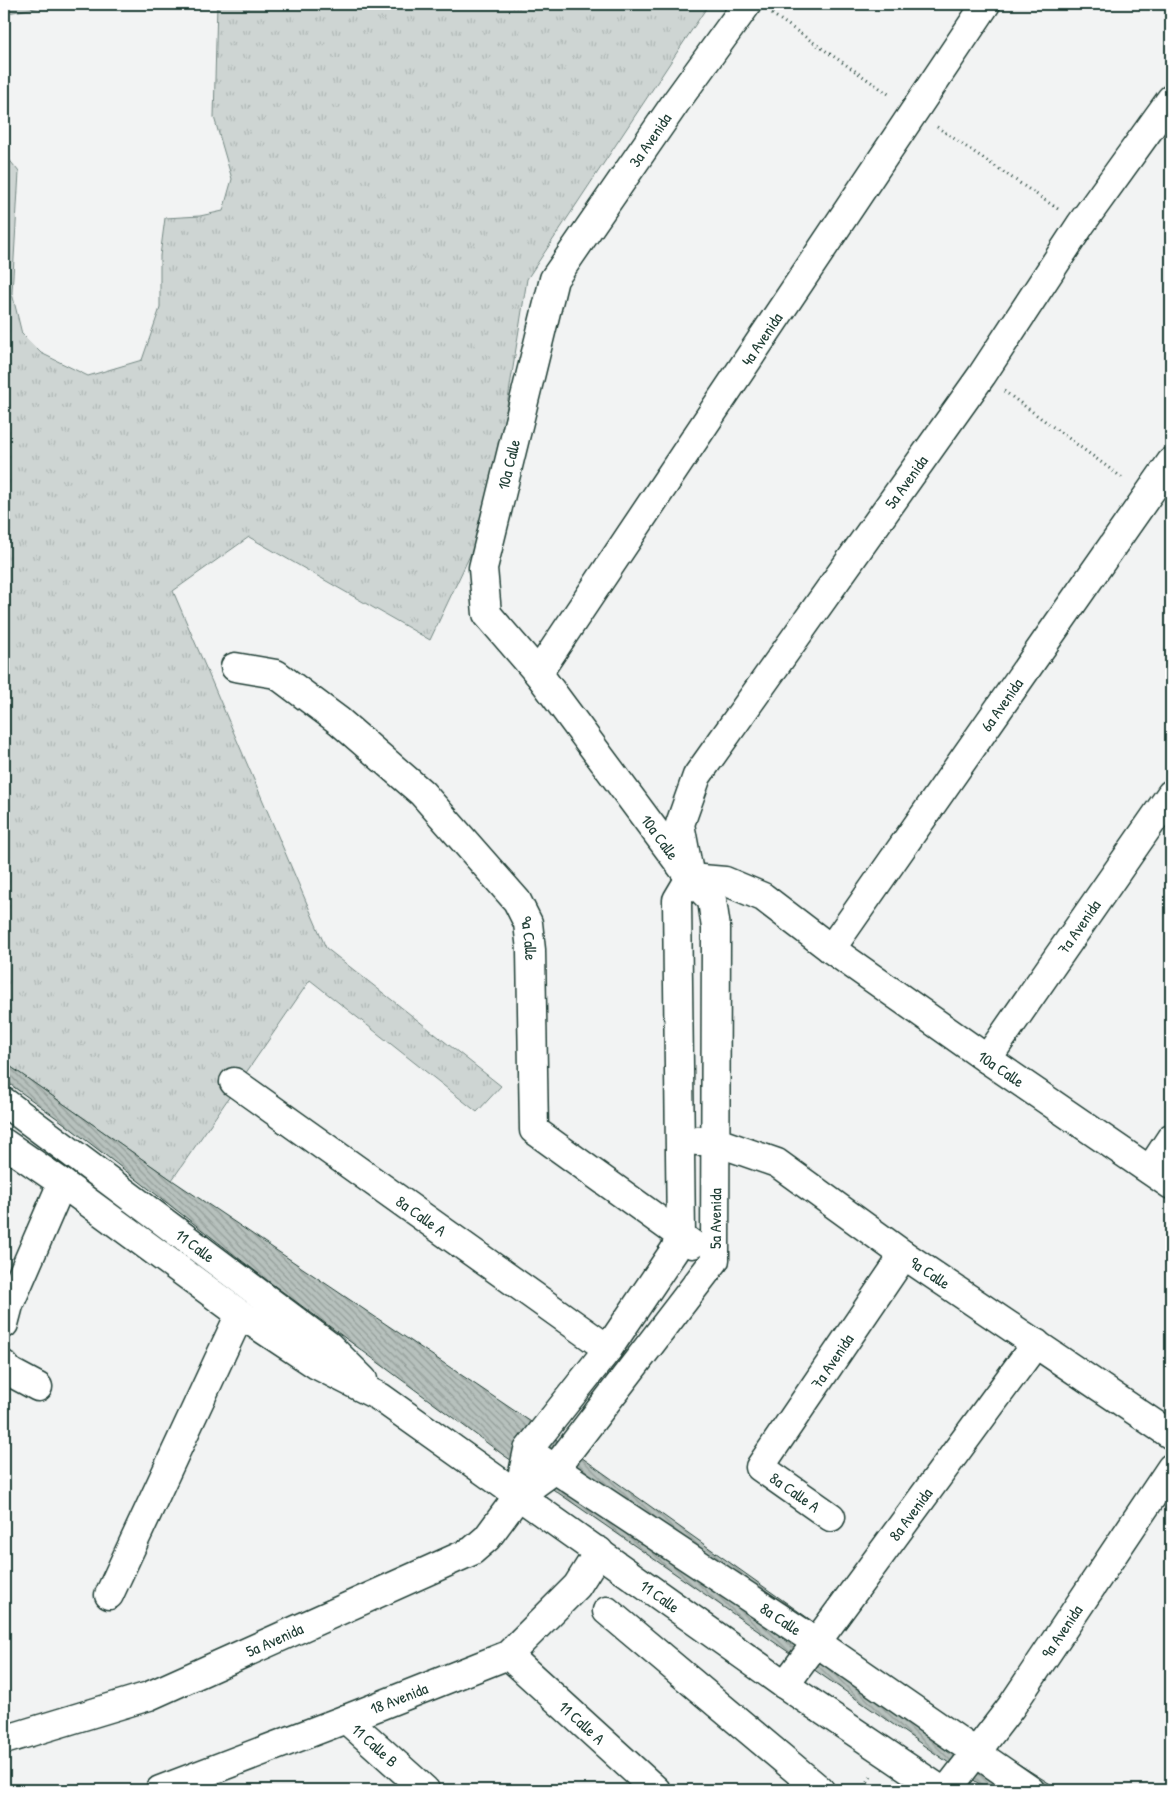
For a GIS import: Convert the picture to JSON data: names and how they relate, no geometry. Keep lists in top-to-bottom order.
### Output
{
  "streets": {
    "street": [
      "3a Avenida",
      "4a Avenida",
      "10a Calle",
      "5a Avenida",
      "6a Avenida",
      "7a Avenida",
      "9a Calle",
      "8a Calle A",
      "11 Calle",
      "8a Avenida",
      "8a Calle",
      "9a Avenida",
      "18 Avenida",
      "11 Calle A",
      "11 Calle B"
    ]
  },
  "crossings": [
    ["3a Avenida", "10a Calle"],
    ["4a Avenida", "10a Calle"],
    ["10a Calle", "5a Avenida"],
    ["10a Calle", "6a Avenida"],
    ["10a Calle", "7a Avenida"],
    ["5a Avenida", "9a Calle"],
    ["5a Avenida", "8a Calle A"],
    ["5a Avenida", "11 Calle"],
    ["5a Avenida", "8a Calle"],
    ["7a Avenida", "9a Calle"],
    ["7a Avenida", "8a Calle A"],
    ["9a Calle", "8a Avenida"],
    ["11 Calle", "8a Avenida"],
    ["11 Calle", "18 Avenida"],
    ["8a Avenida", "8a Calle"],
    ["8a Calle", "9a Avenida"],
    ["18 Avenida", "11 Calle A"],
    ["18 Avenida", "11 Calle B"]
  ]
}
